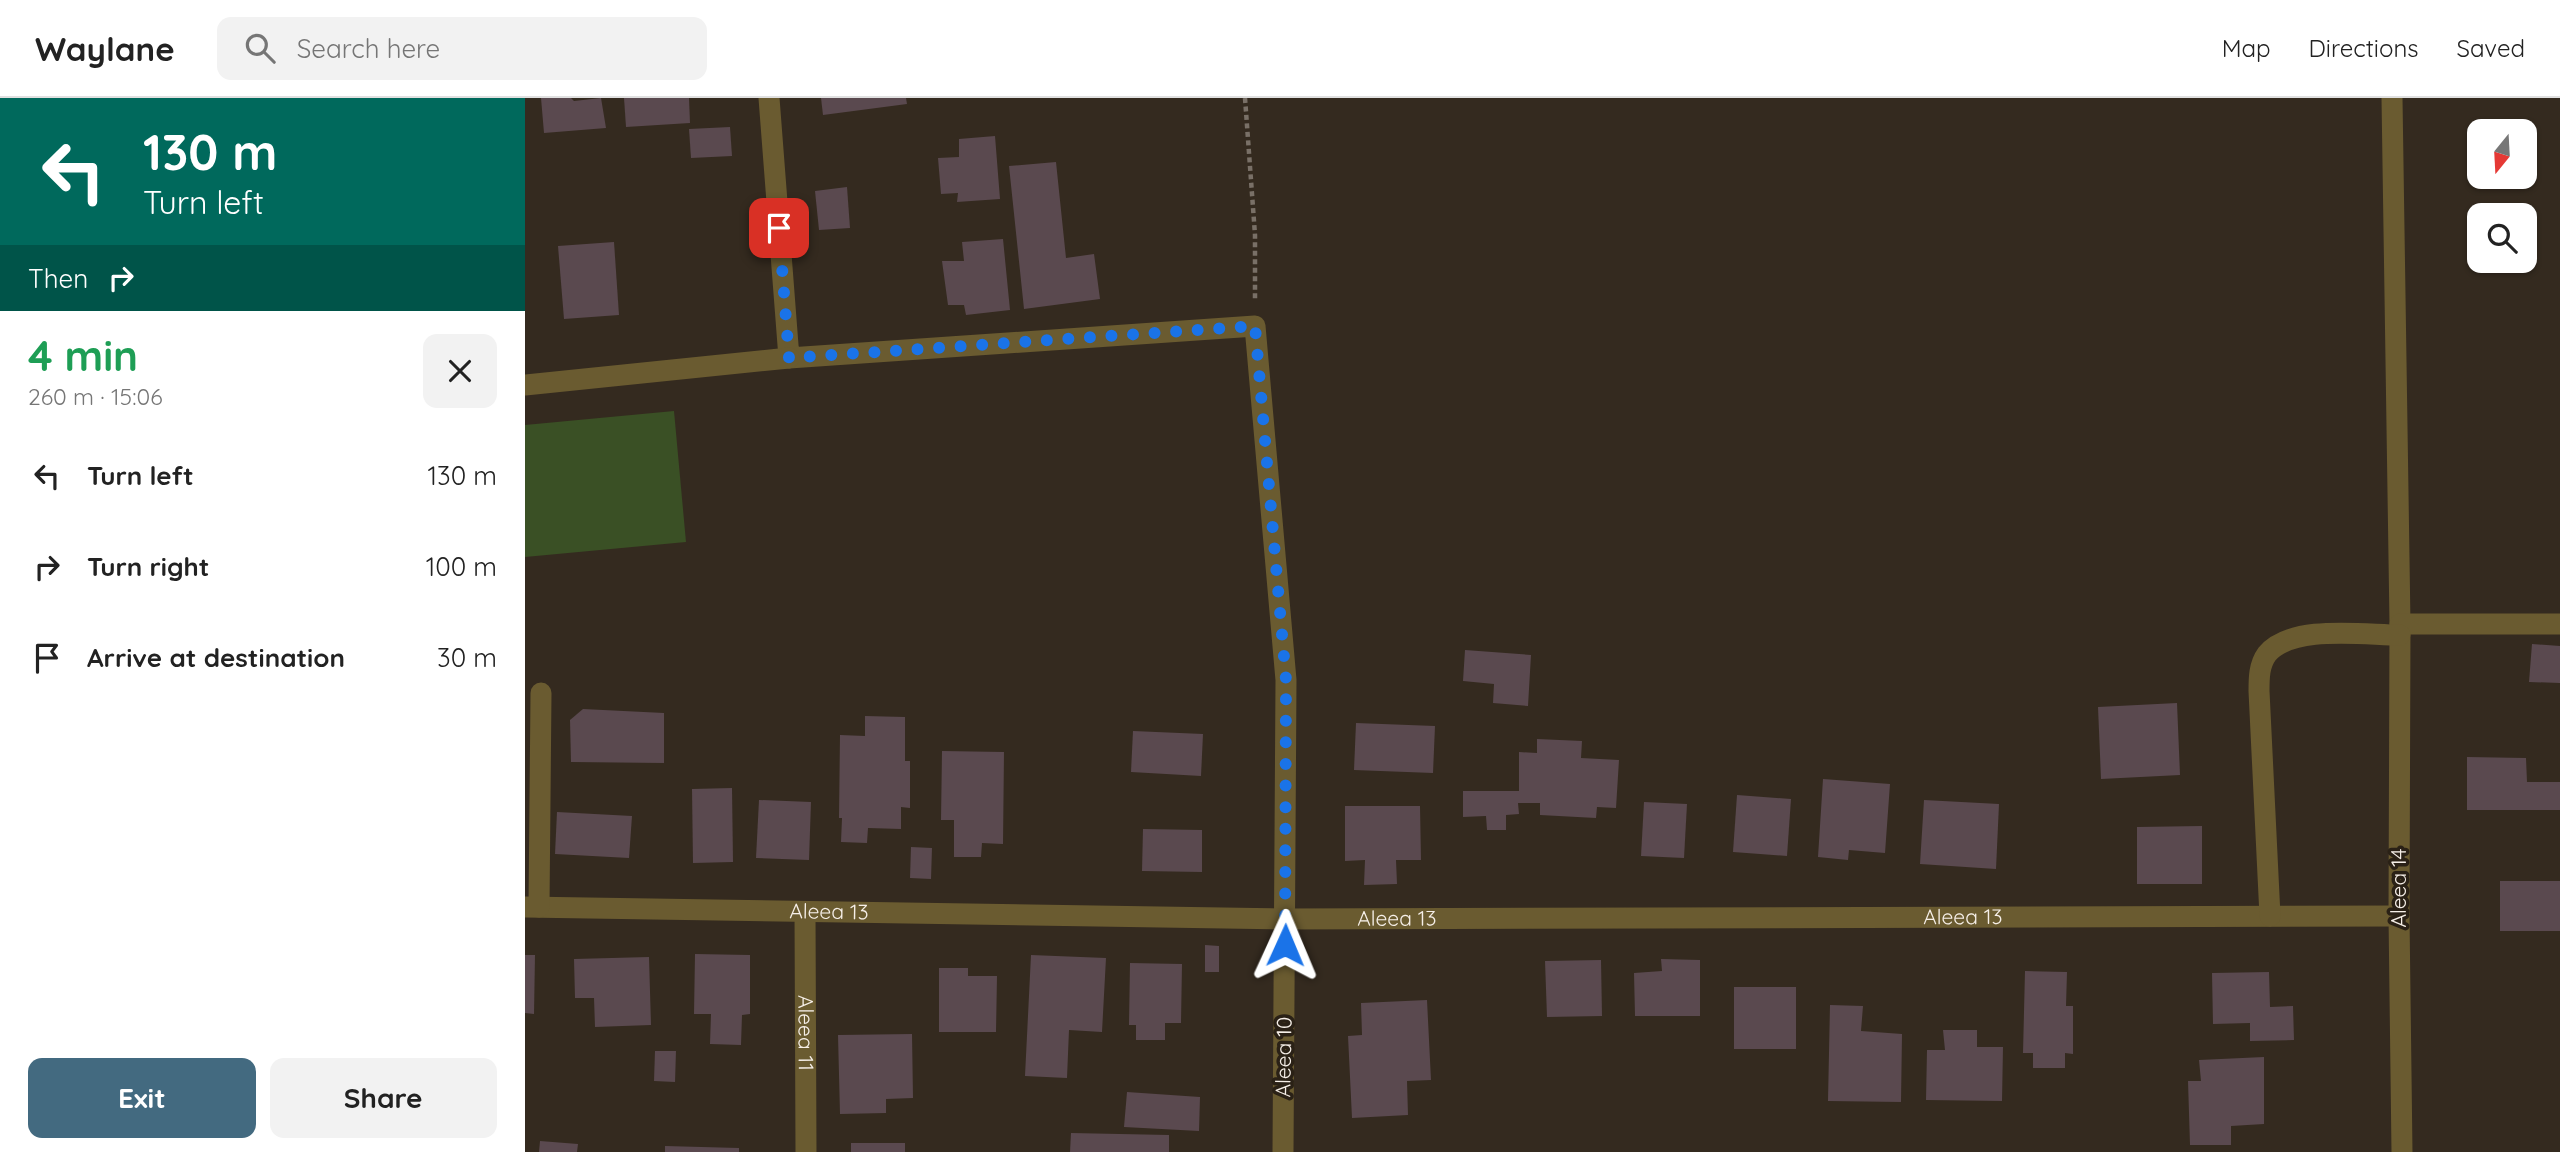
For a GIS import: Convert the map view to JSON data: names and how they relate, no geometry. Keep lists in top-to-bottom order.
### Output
{
  "streets": {
    "street": [
      "Aleea 14",
      "Aleea 13",
      "Aleea 11",
      "Aleea 10"
    ]
  },
  "crossings": [
    ["Aleea 14", "Aleea 13"],
    ["Aleea 13", "Aleea 11"],
    ["Aleea 13", "Aleea 10"]
  ],
  "north": "bottom",
  "page": {
    "header": "Waylane",
    "search": "Search here",
    "nav": ["Map", "Directions", "Saved"],
    "turn": ["130 m", "Turn left"],
    "then": "Then",
    "heading": ["4 min", "260 m · 15:06"],
    "list": [
      {
        "name": "Turn left",
        "value": "130 m"
      },
      {
        "name": "Turn right",
        "value": "100 m"
      },
      {
        "name": "Arrive at destination",
        "value": "30 m"
      }
    ],
    "buttons": ["Exit", "Share"]
  }
}
